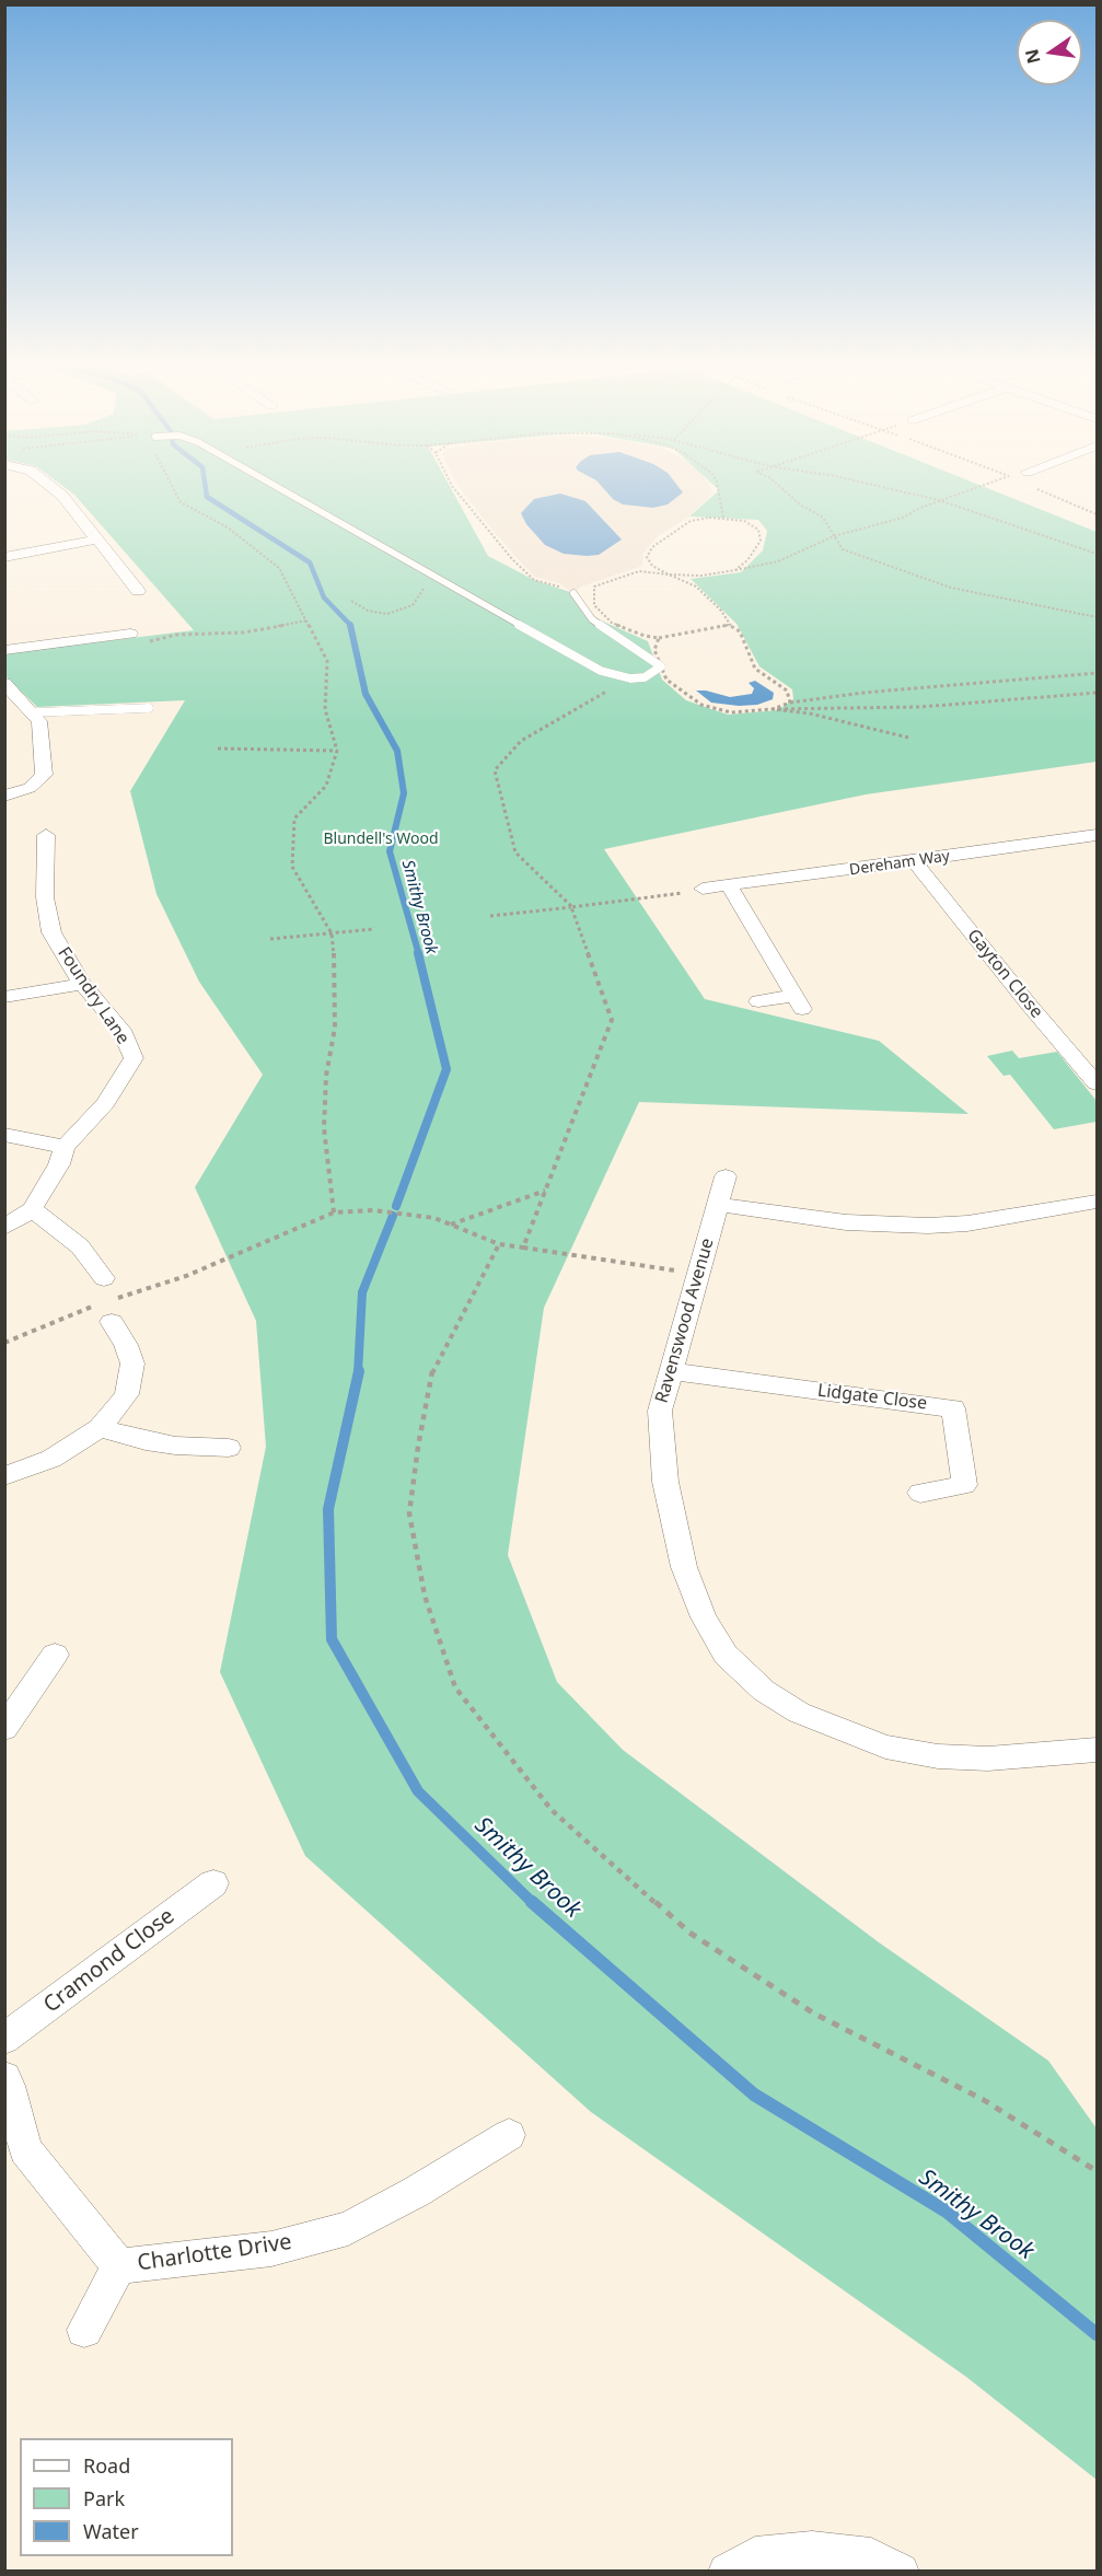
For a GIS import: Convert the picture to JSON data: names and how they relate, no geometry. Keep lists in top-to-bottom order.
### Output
{
  "streets": {
    "street": [
      "Dereham Way",
      "Gayton Close",
      "Foundry Lane",
      "Ravenswood Avenue",
      "Lidgate Close",
      "Cramond Close",
      "Charlotte Drive"
    ]
  },
  "crossings": [
    ["Dereham Way", "Gayton Close"],
    ["Ravenswood Avenue", "Lidgate Close"]
  ],
  "water": ["Smithy Brook"],
  "parks": ["Blundell's Wood"],
  "legend": ["Road", "Park", "Water"],
  "north": "left"
}
